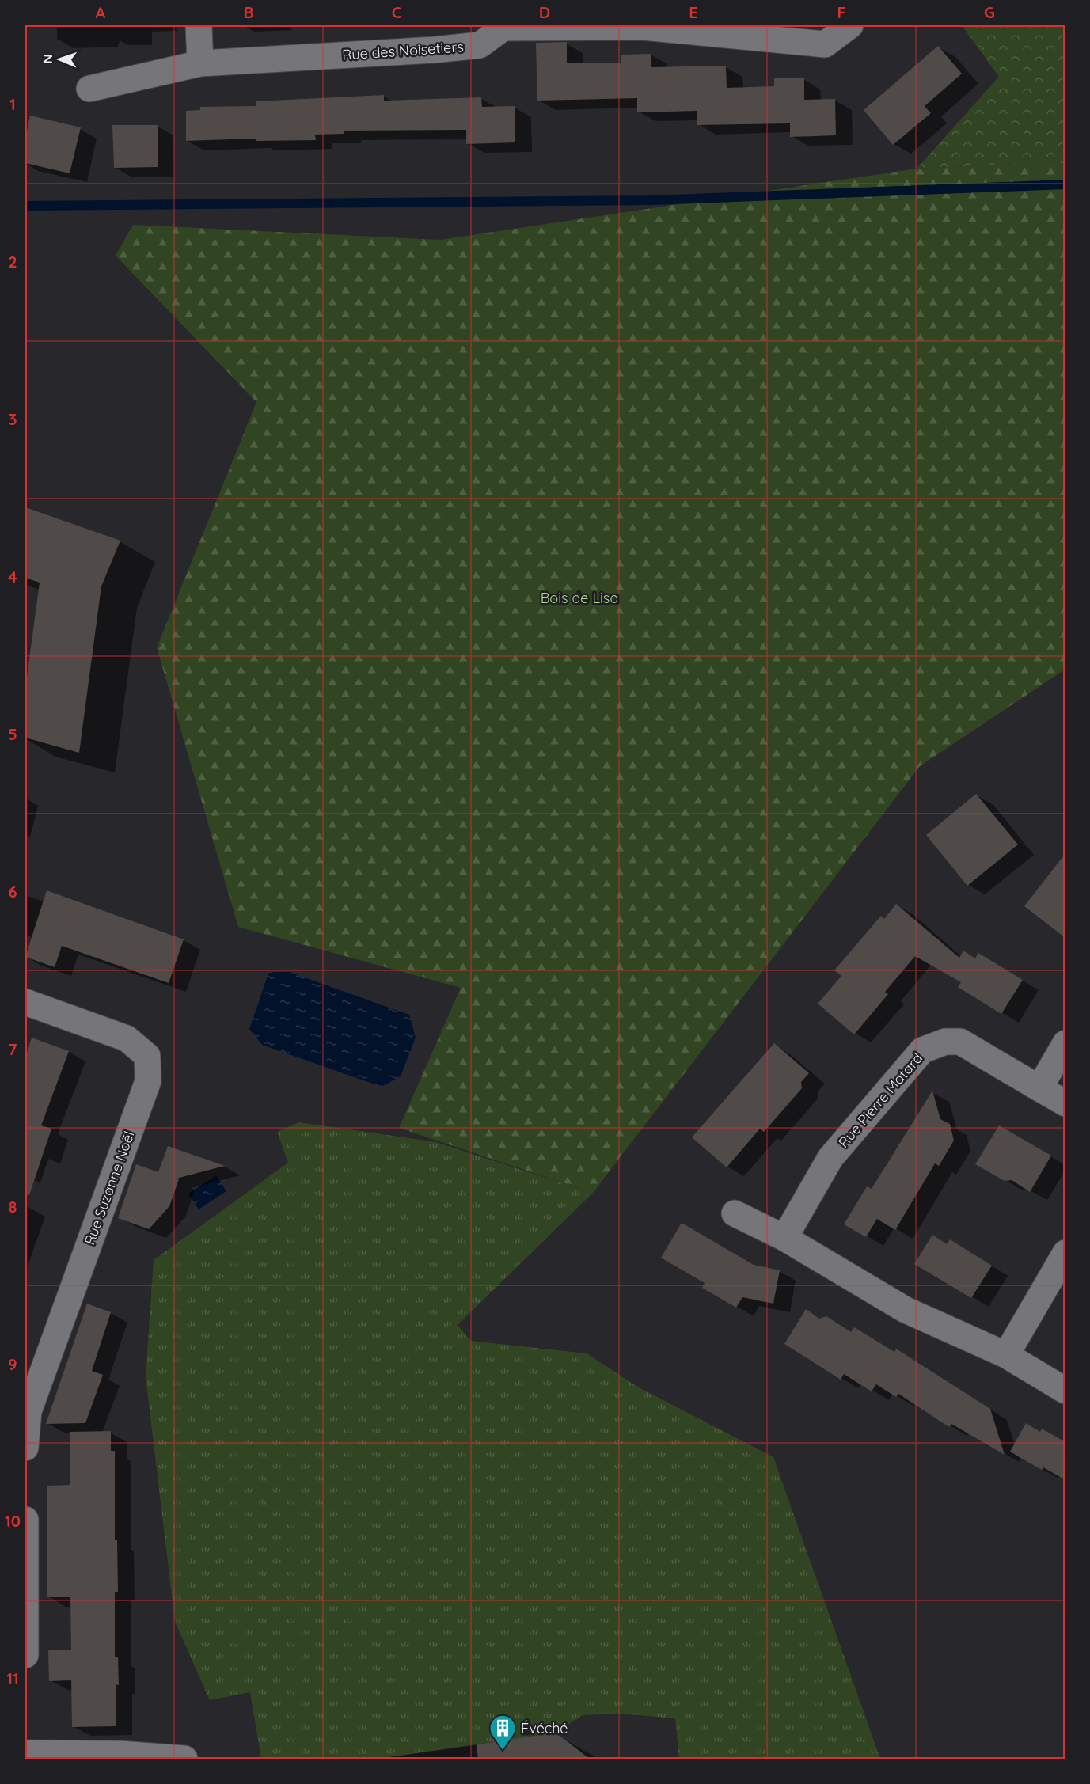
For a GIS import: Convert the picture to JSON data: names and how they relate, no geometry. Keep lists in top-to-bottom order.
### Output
{
  "streets": {
    "street": ["Rue des Noisetiers", "Rue Pierre Matard", "Rue Suzanne Noël"]
  },
  "parks": ["Bois de Lisa"],
  "places": {
    "building": ["Évéché"]
  },
  "north": "left",
  "grid": {
    "columns": [
      "A",
      "B",
      "C",
      "D",
      "E",
      "F",
      "G"
    ],
    "rows": [
      "1",
      "2",
      "3",
      "4",
      "5",
      "6",
      "7",
      "8",
      "9",
      "10",
      "11"
    ]
  }
}
